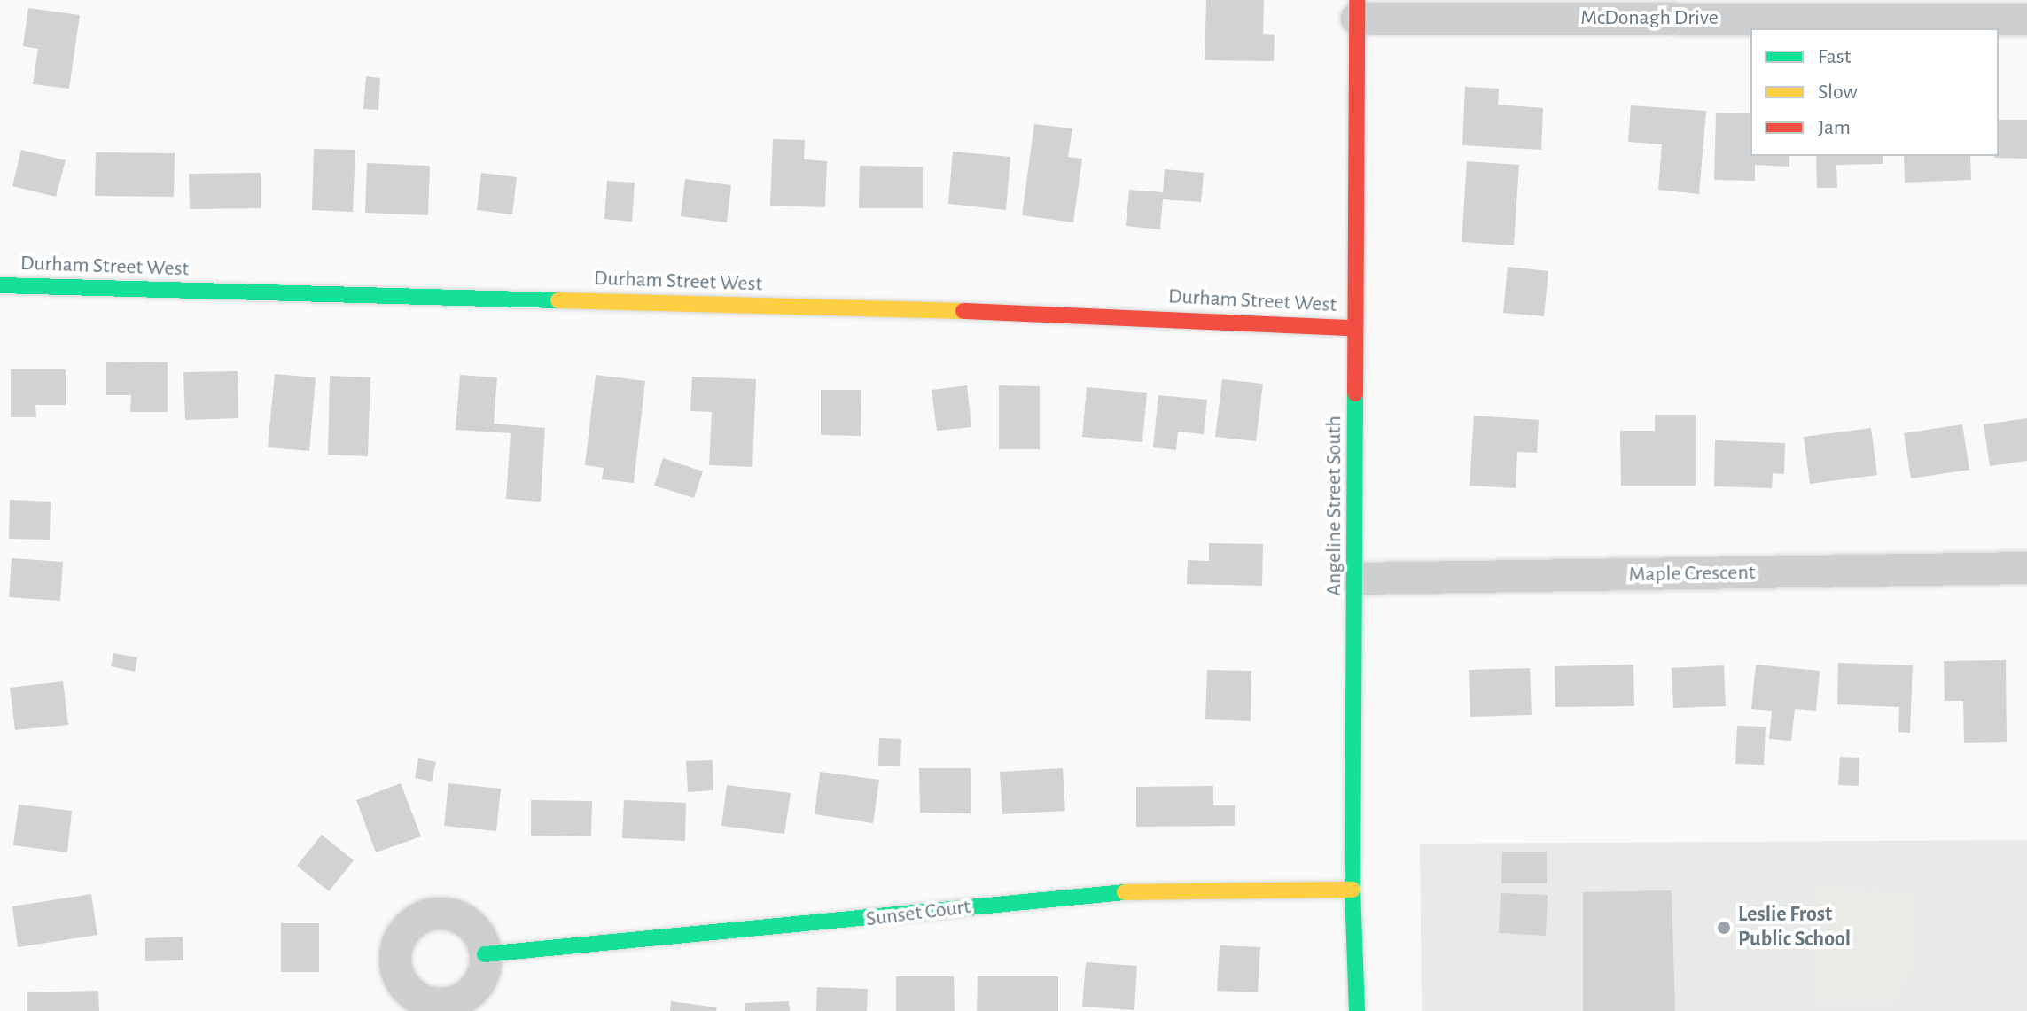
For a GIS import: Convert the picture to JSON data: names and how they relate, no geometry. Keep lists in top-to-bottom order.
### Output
{
  "streets": {
    "street": [
      "McDonagh Drive",
      "Durham Street West",
      "Angeline Street South",
      "Maple Crescent",
      "Sunset Court"
    ]
  },
  "crossings": [
    ["McDonagh Drive", "Angeline Street South"],
    ["Durham Street West", "Angeline Street South"],
    ["Angeline Street South", "Maple Crescent"],
    ["Angeline Street South", "Sunset Court"]
  ],
  "places": ["Leslie Frost Public School"],
  "legend": ["Fast", "Slow", "Jam"]
}
